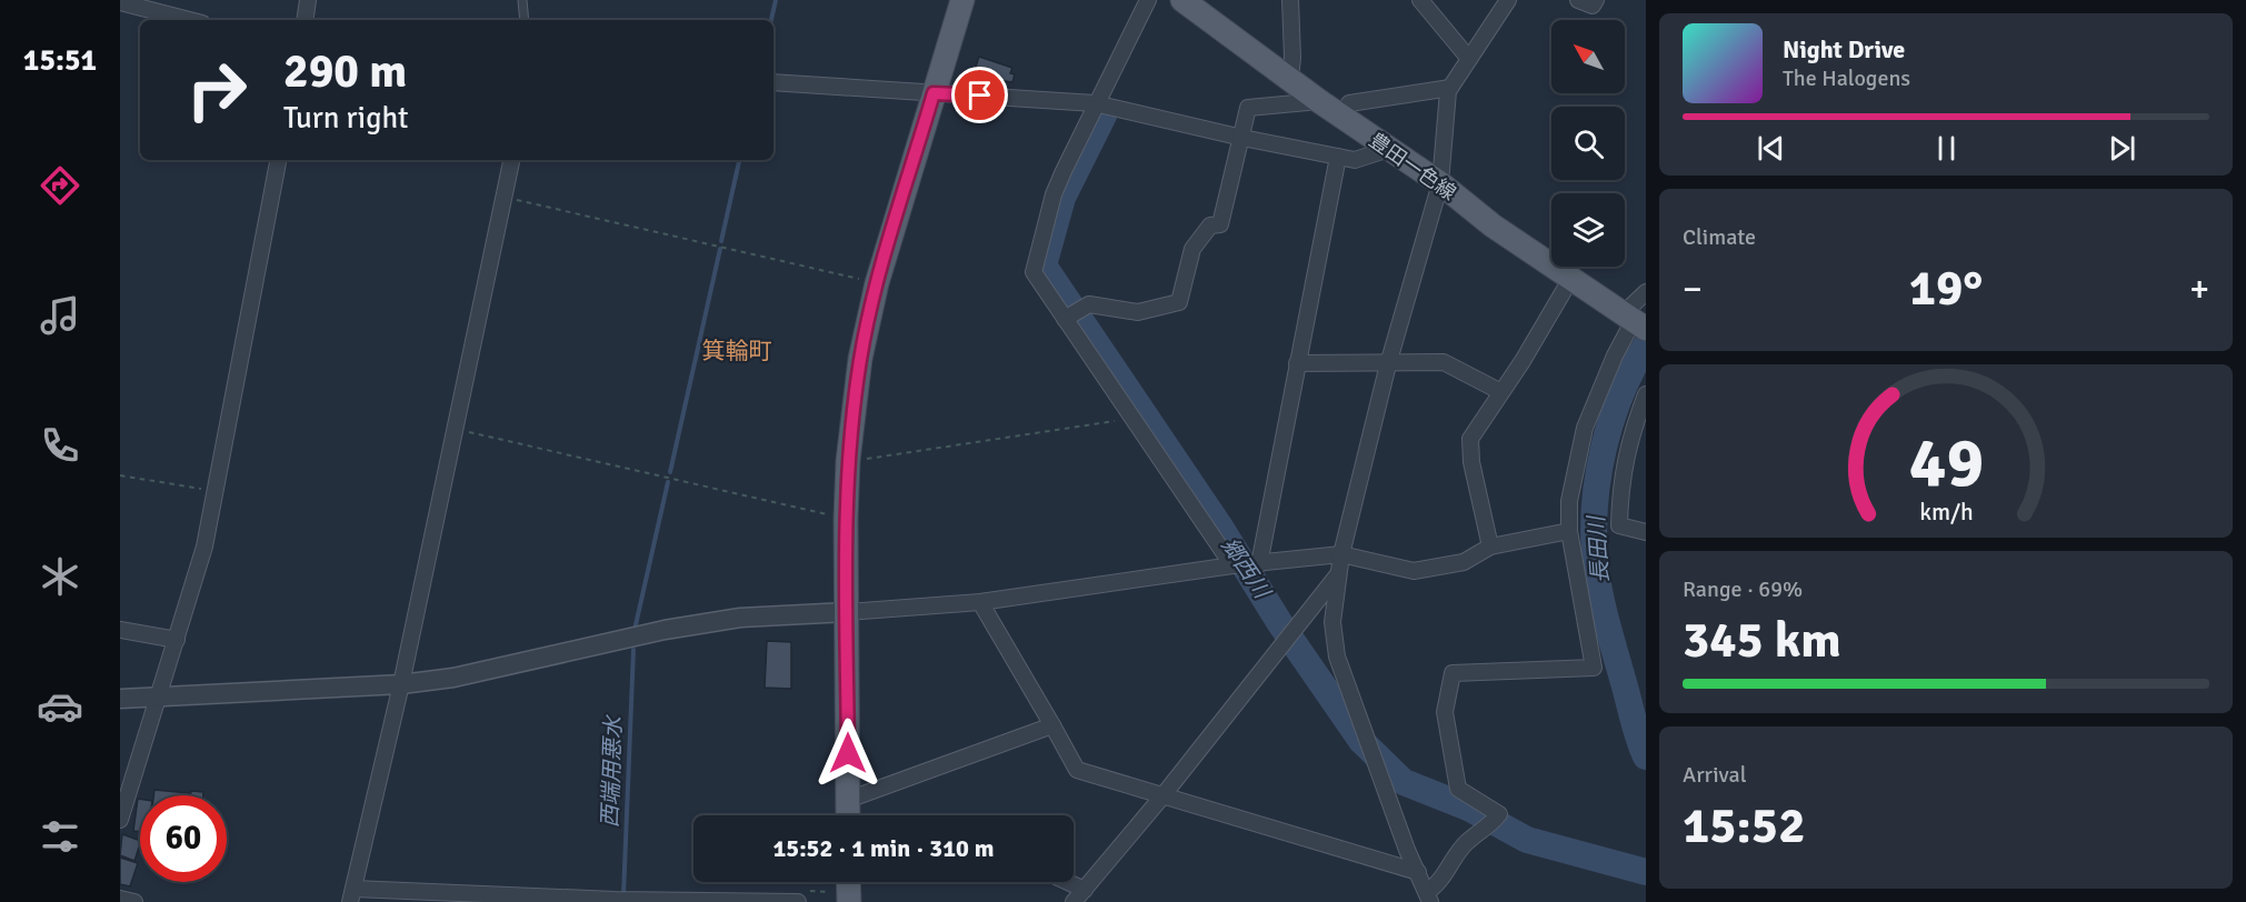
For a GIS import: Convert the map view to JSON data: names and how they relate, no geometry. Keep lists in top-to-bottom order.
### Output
{
  "streets": {
    "main road": ["豊田一色線"]
  },
  "districts": ["箕輪町"],
  "water": ["長田川", "郷西川", "西端用悪水"],
  "north": "top left",
  "page": {
    "tabs": "15:51",
    "turn": ["290 m", "Turn right"],
    "song": ["Night Drive", "The Halogens"],
    "tile": [
      "Climate",
      ["Range · 69%", "345 km"],
      ["Arrival", "15:52"]
    ],
    "heat": ["−", "19°", "+"],
    "limit": "60",
    "trip": "15:52 · 1 min · 310 m",
    "gauge": ["49", "km/h"]
  }
}
